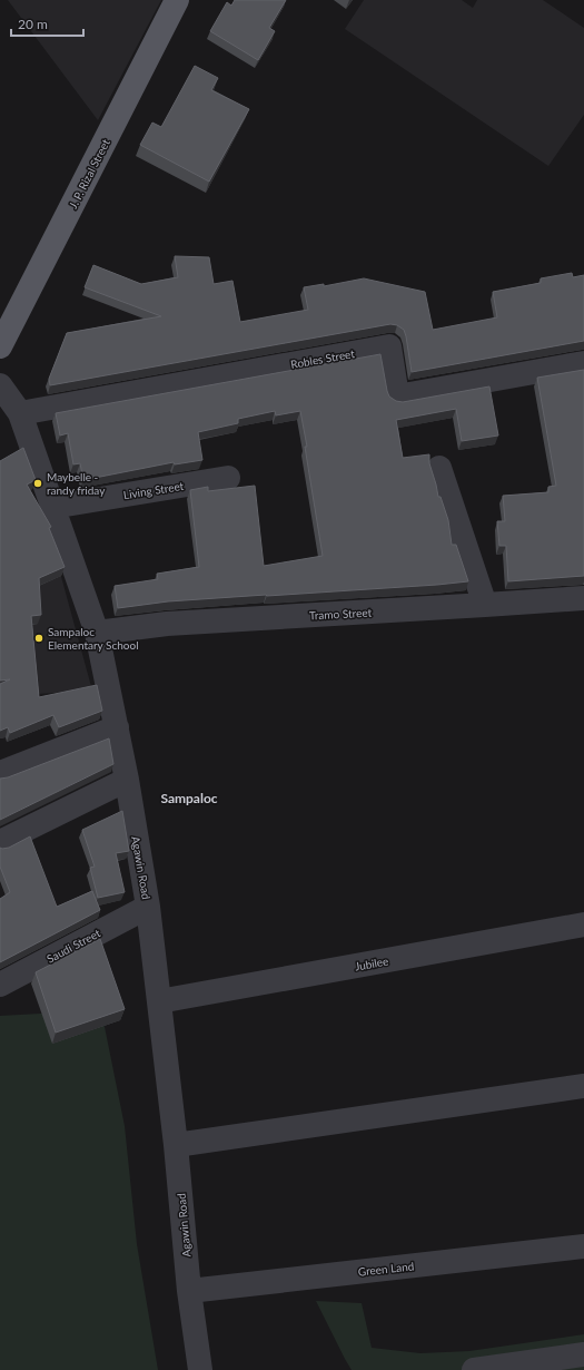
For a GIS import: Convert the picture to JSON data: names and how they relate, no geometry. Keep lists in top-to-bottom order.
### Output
{
  "streets": {
    "main road": ["J. P. Rizal Street"],
    "street": [
      "Robles Street",
      "Living Street",
      "Tramo Street",
      "Agawin Road",
      "Saudi Street",
      "Jubilee",
      "Green Land"
    ]
  },
  "crossings": [
    ["Robles Street", "Agawin Road"],
    ["Living Street", "Agawin Road"],
    ["Tramo Street", "Agawin Road"],
    ["Agawin Road", "Saudi Street"],
    ["Agawin Road", "Jubilee"],
    ["Agawin Road", "Green Land"]
  ],
  "districts": ["Sampaloc"],
  "places": ["Maybelle - randy friday", "Sampaloc Elementary School"],
  "scale_bar": "20 m"
}
